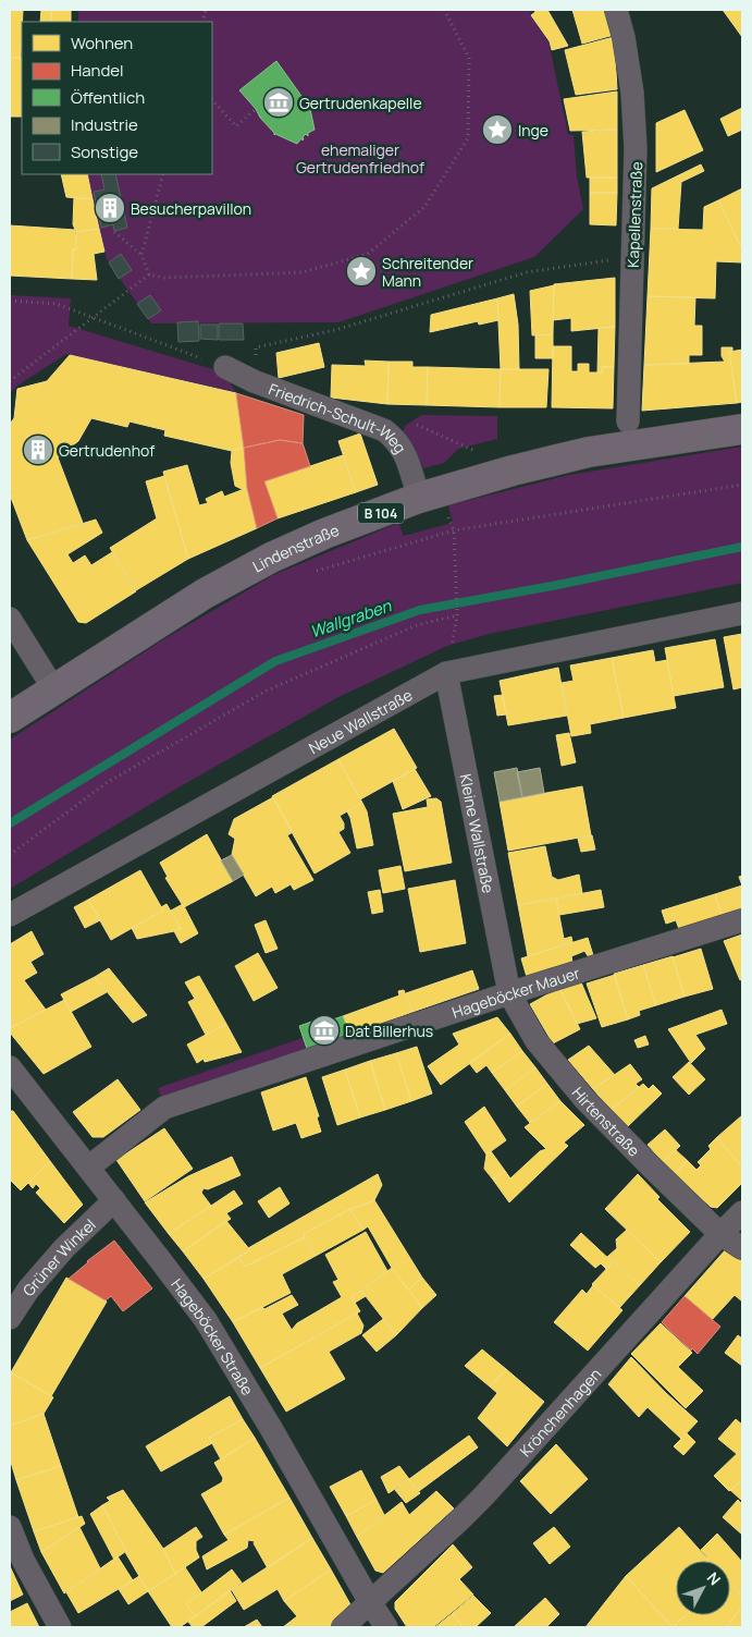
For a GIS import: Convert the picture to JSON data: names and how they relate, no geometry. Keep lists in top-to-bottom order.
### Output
{
  "streets": {
    "main road": ["B 104", "Lindenstraße"],
    "street": [
      "Kapellenstraße",
      "Friedrich-Schult-Weg",
      "Neue Wallstraße",
      "Kleine Wallstraße",
      "Hageböcker Mauer",
      "Hirtenstraße",
      "Grüner Winkel",
      "Hageböcker Straße",
      "Krönchenhagen"
    ]
  },
  "crossings": [
    ["Friedrich-Schult-Weg", "Lindenstraße"],
    ["Neue Wallstraße", "Kleine Wallstraße"],
    ["Kleine Wallstraße", "Hageböcker Mauer"],
    ["Kleine Wallstraße", "Hirtenstraße"],
    ["Hageböcker Mauer", "Hirtenstraße"],
    ["Hageböcker Mauer", "Hageböcker Straße"],
    ["Hirtenstraße", "Krönchenhagen"],
    ["Grüner Winkel", "Hageböcker Straße"],
    ["Hageböcker Straße", "Krönchenhagen"]
  ],
  "water": ["Wallgraben"],
  "parks": ["ehemaliger Gertrudenfriedhof"],
  "places": {
    "museum": ["Gertrudenkapelle", "Dat Billerhus"],
    "place": ["Inge", "Schreitender Mann"],
    "building": ["Besucherpavillon", "Gertrudenhof"]
  },
  "legend": [
    "Wohnen",
    "Handel",
    "Öffentlich",
    "Industrie",
    "Sonstige"
  ],
  "north": "top right"
}
